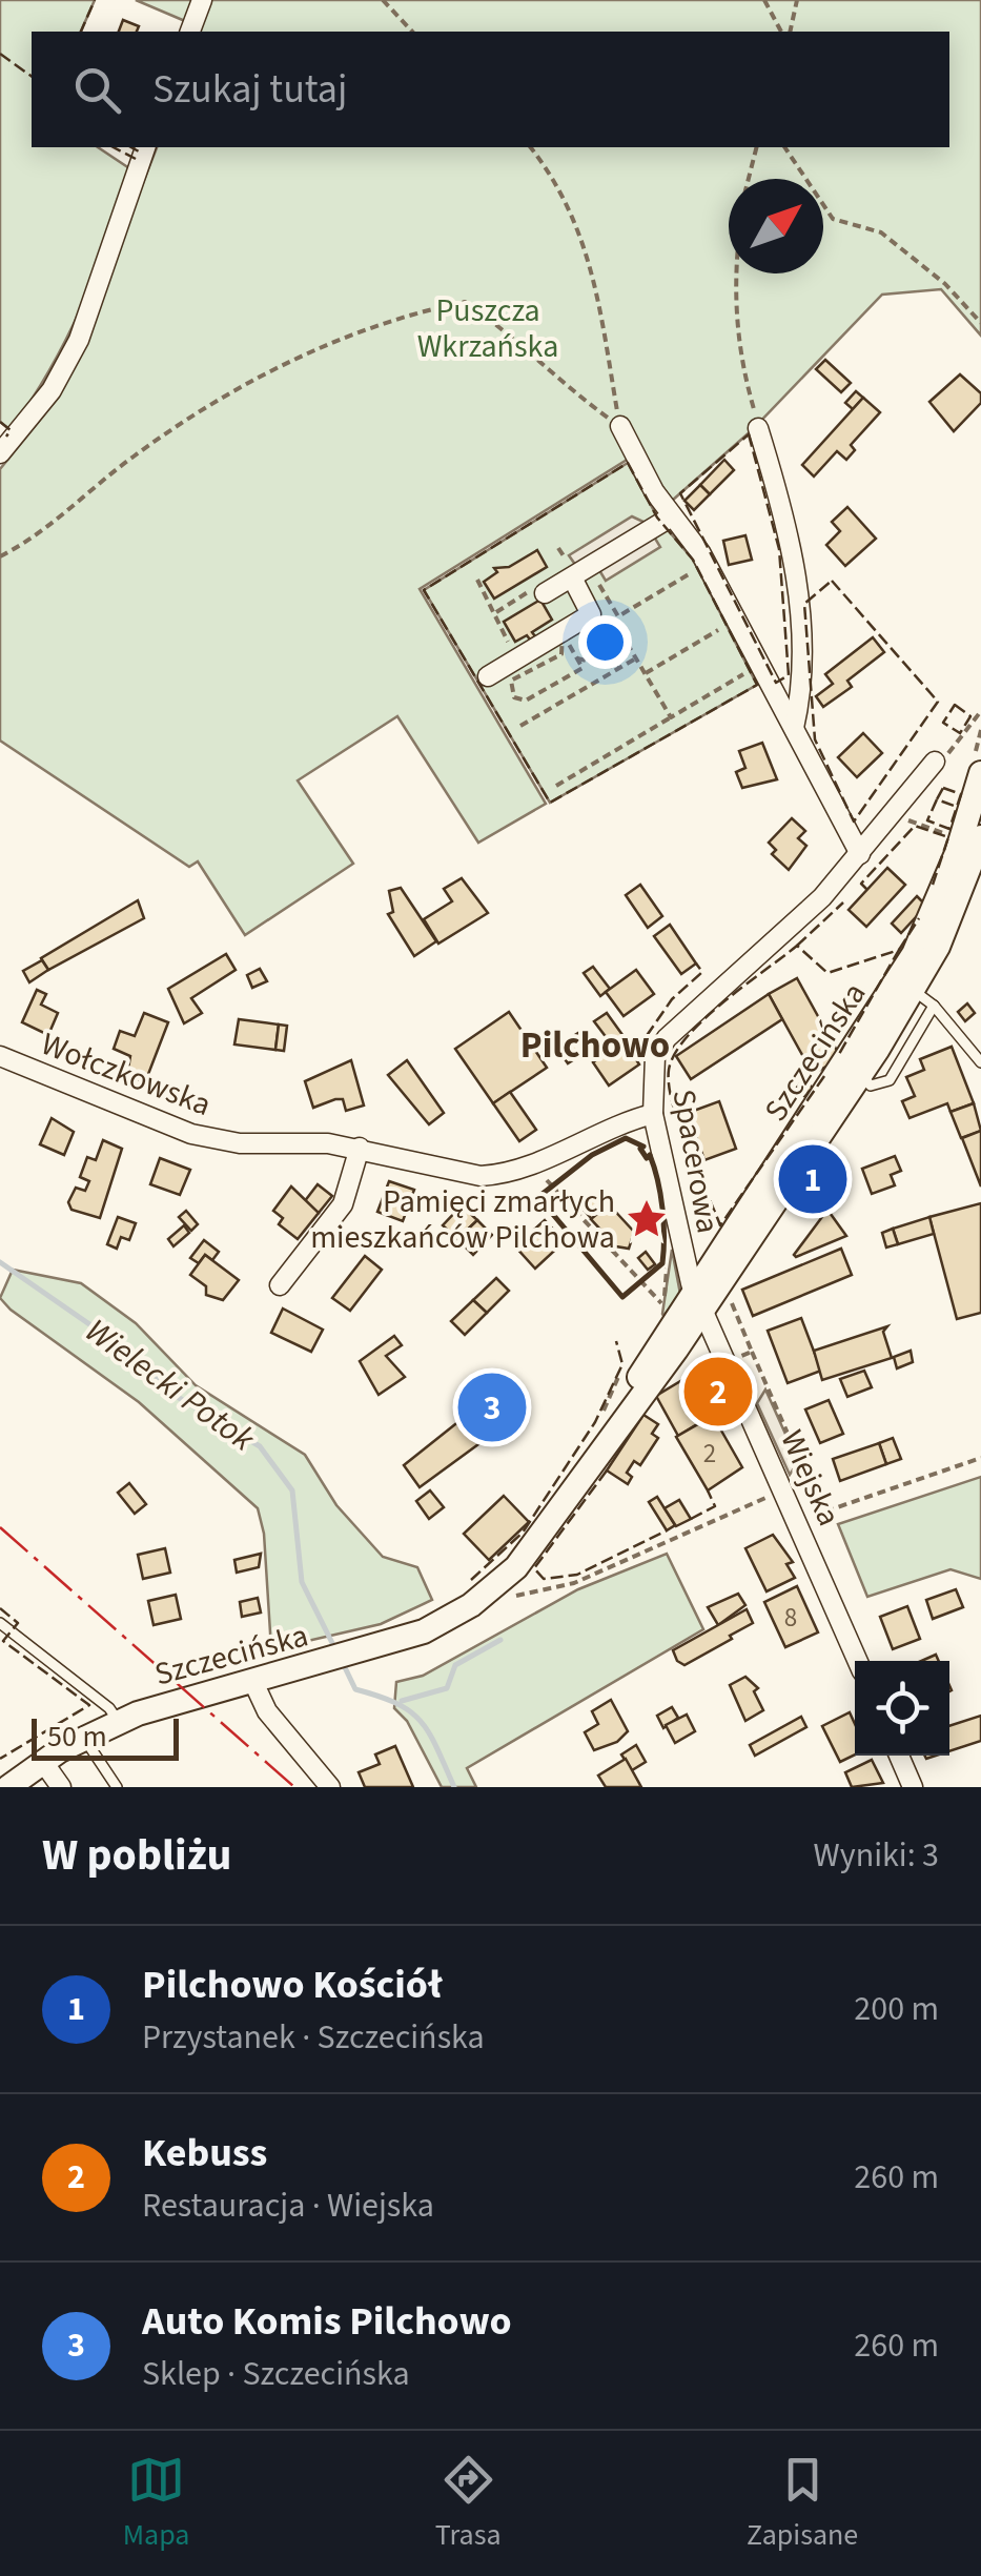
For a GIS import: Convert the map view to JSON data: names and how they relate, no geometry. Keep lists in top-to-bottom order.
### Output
{
  "streets": {
    "main road": ["Szczecińska"],
    "street": ["Wołczkowska", "Spacerowa", "Wiejska"]
  },
  "crossings": [
    ["Szczecińska", "Spacerowa"],
    ["Szczecińska", "Wiejska"],
    ["Wołczkowska", "Spacerowa"],
    ["Spacerowa", "Wiejska"]
  ],
  "districts": ["Pilchowo"],
  "water": ["Wielecki Potok"],
  "parks": ["Puszcza Wkrzańska"],
  "places": {
    "place": ["Pamięci zmarłych mieszkańców Pilchowa"]
  },
  "house_numbers": ["2", "8"],
  "scale_bar": "50 m",
  "north": "top right",
  "page": {
    "search": "Szukaj tutaj",
    "pins": ["1", "2", "3"],
    "scale": "50 m",
    "heading": ["W pobliżu", "Wyniki: 3"],
    "list": [
      {
        "mark": "1",
        "name": "Pilchowo Kościół",
        "note": "Przystanek · Szczecińska",
        "value": "200 m"
      },
      {
        "mark": "2",
        "name": "Kebuss",
        "note": "Restauracja · Wiejska",
        "value": "260 m"
      },
      {
        "mark": "3",
        "name": "Auto Komis Pilchowo",
        "note": "Sklep · Szczecińska",
        "value": "260 m"
      }
    ],
    "nav": ["Mapa", "Trasa", "Zapisane"]
  }
}
